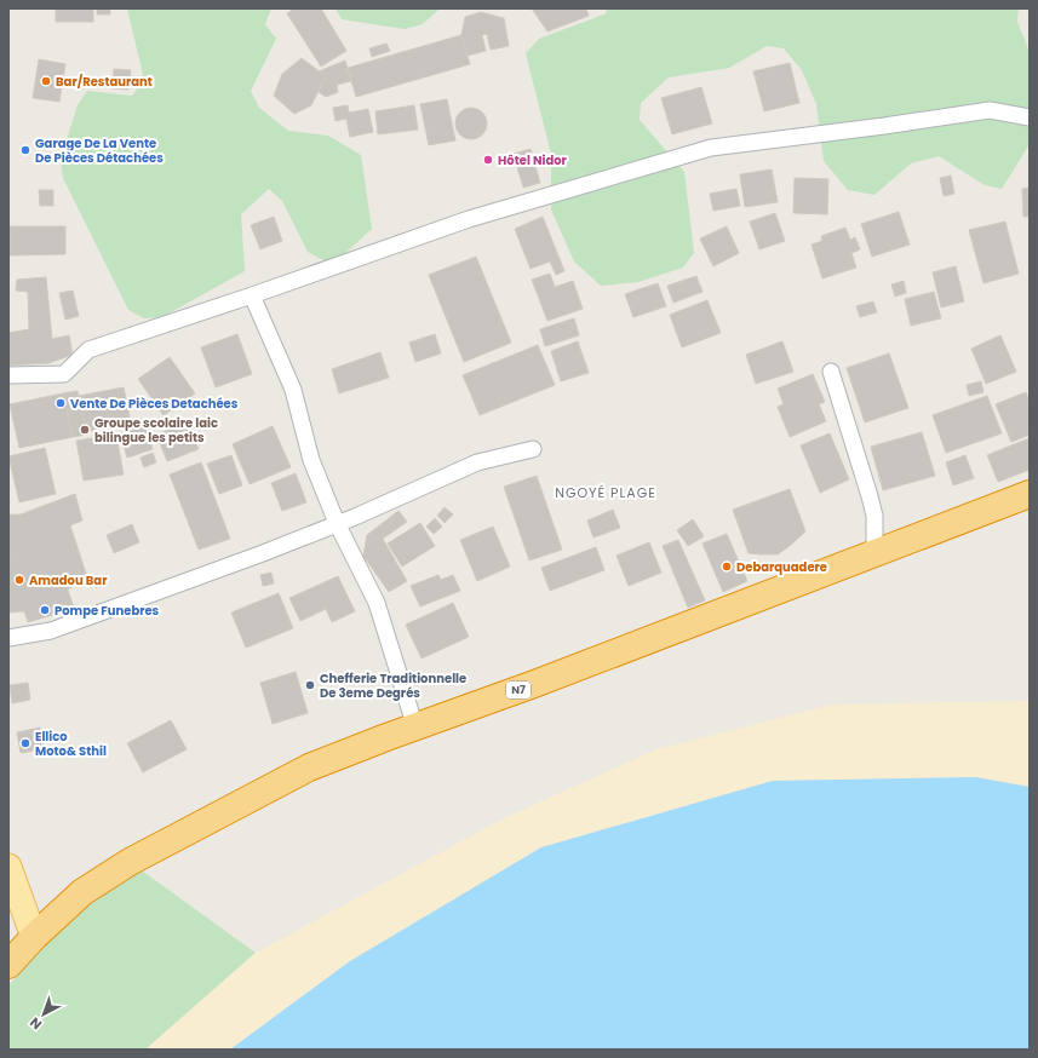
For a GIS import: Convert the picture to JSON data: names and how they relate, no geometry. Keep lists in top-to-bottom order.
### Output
{
  "streets": {
    "highway": ["N7"]
  },
  "districts": ["NGOYÉ PLAGE"],
  "places": [
    "Bar/Restaurant",
    "Garage De La Vente De Pièces Détachées",
    "Hôtel Nidor",
    "Vente De Pièces Detachées",
    "Groupe scolaire laic bilingue les petits",
    "Debarquadere",
    "Amadou Bar",
    "Pompe Funebres",
    "Chefferie Traditionnelle De 3eme Degrés",
    "Ellico Moto& Sthil"
  ],
  "north": "bottom left"
}
